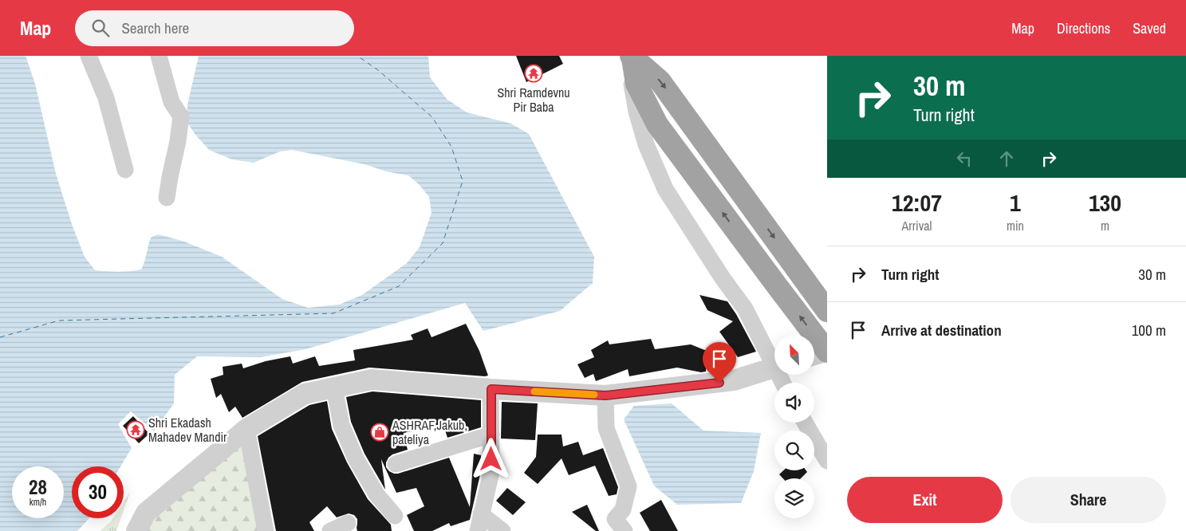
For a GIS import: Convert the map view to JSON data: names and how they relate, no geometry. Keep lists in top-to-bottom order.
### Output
{
  "places": {
    "temple": ["Shri Ramdevnu Pir Baba", "Shri Ekadash Mahadev Mandir"],
    "shop": ["ASHRAF,Jakub, pateliya"]
  },
  "north": "top left",
  "page": {
    "header": "Map",
    "search": "Search here",
    "nav": ["Map", "Directions", "Saved"],
    "turn": ["30 m", "Turn right"],
    "eta": [
      "12:07",
      "Arrival",
      "1",
      "min",
      "130",
      "m"
    ],
    "list": [
      {
        "name": "Turn right",
        "value": "30 m"
      },
      {
        "name": "Arrive at destination",
        "value": "100 m"
      }
    ],
    "speed": "28 km/h",
    "limit": "30",
    "buttons": ["Exit", "Share"]
  }
}
